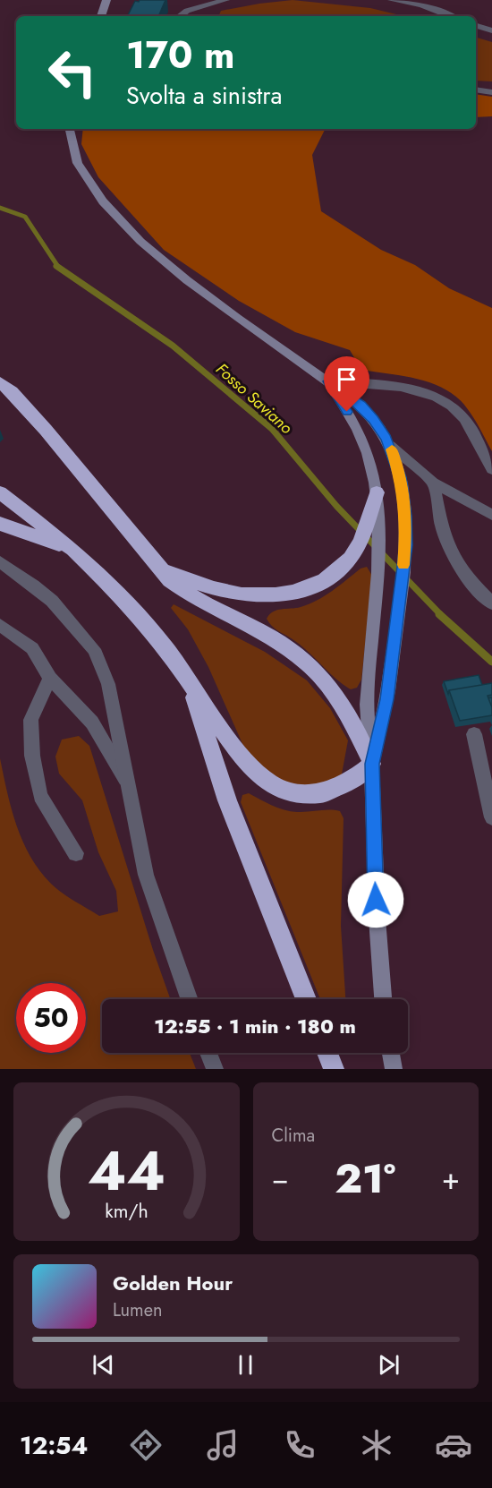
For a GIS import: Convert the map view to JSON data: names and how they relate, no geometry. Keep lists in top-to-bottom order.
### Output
{
  "water": ["Fosso Saviano"],
  "page": {
    "turn": ["170 m", "Svolta a sinistra"],
    "limit": "50",
    "trip": "12:55 · 1 min · 180 m",
    "tile": "Clima",
    "heat": ["−", "21°", "+"],
    "song": ["Golden Hour", "Lumen"],
    "tabs": "12:54",
    "gauge": ["44", "km/h"]
  }
}
